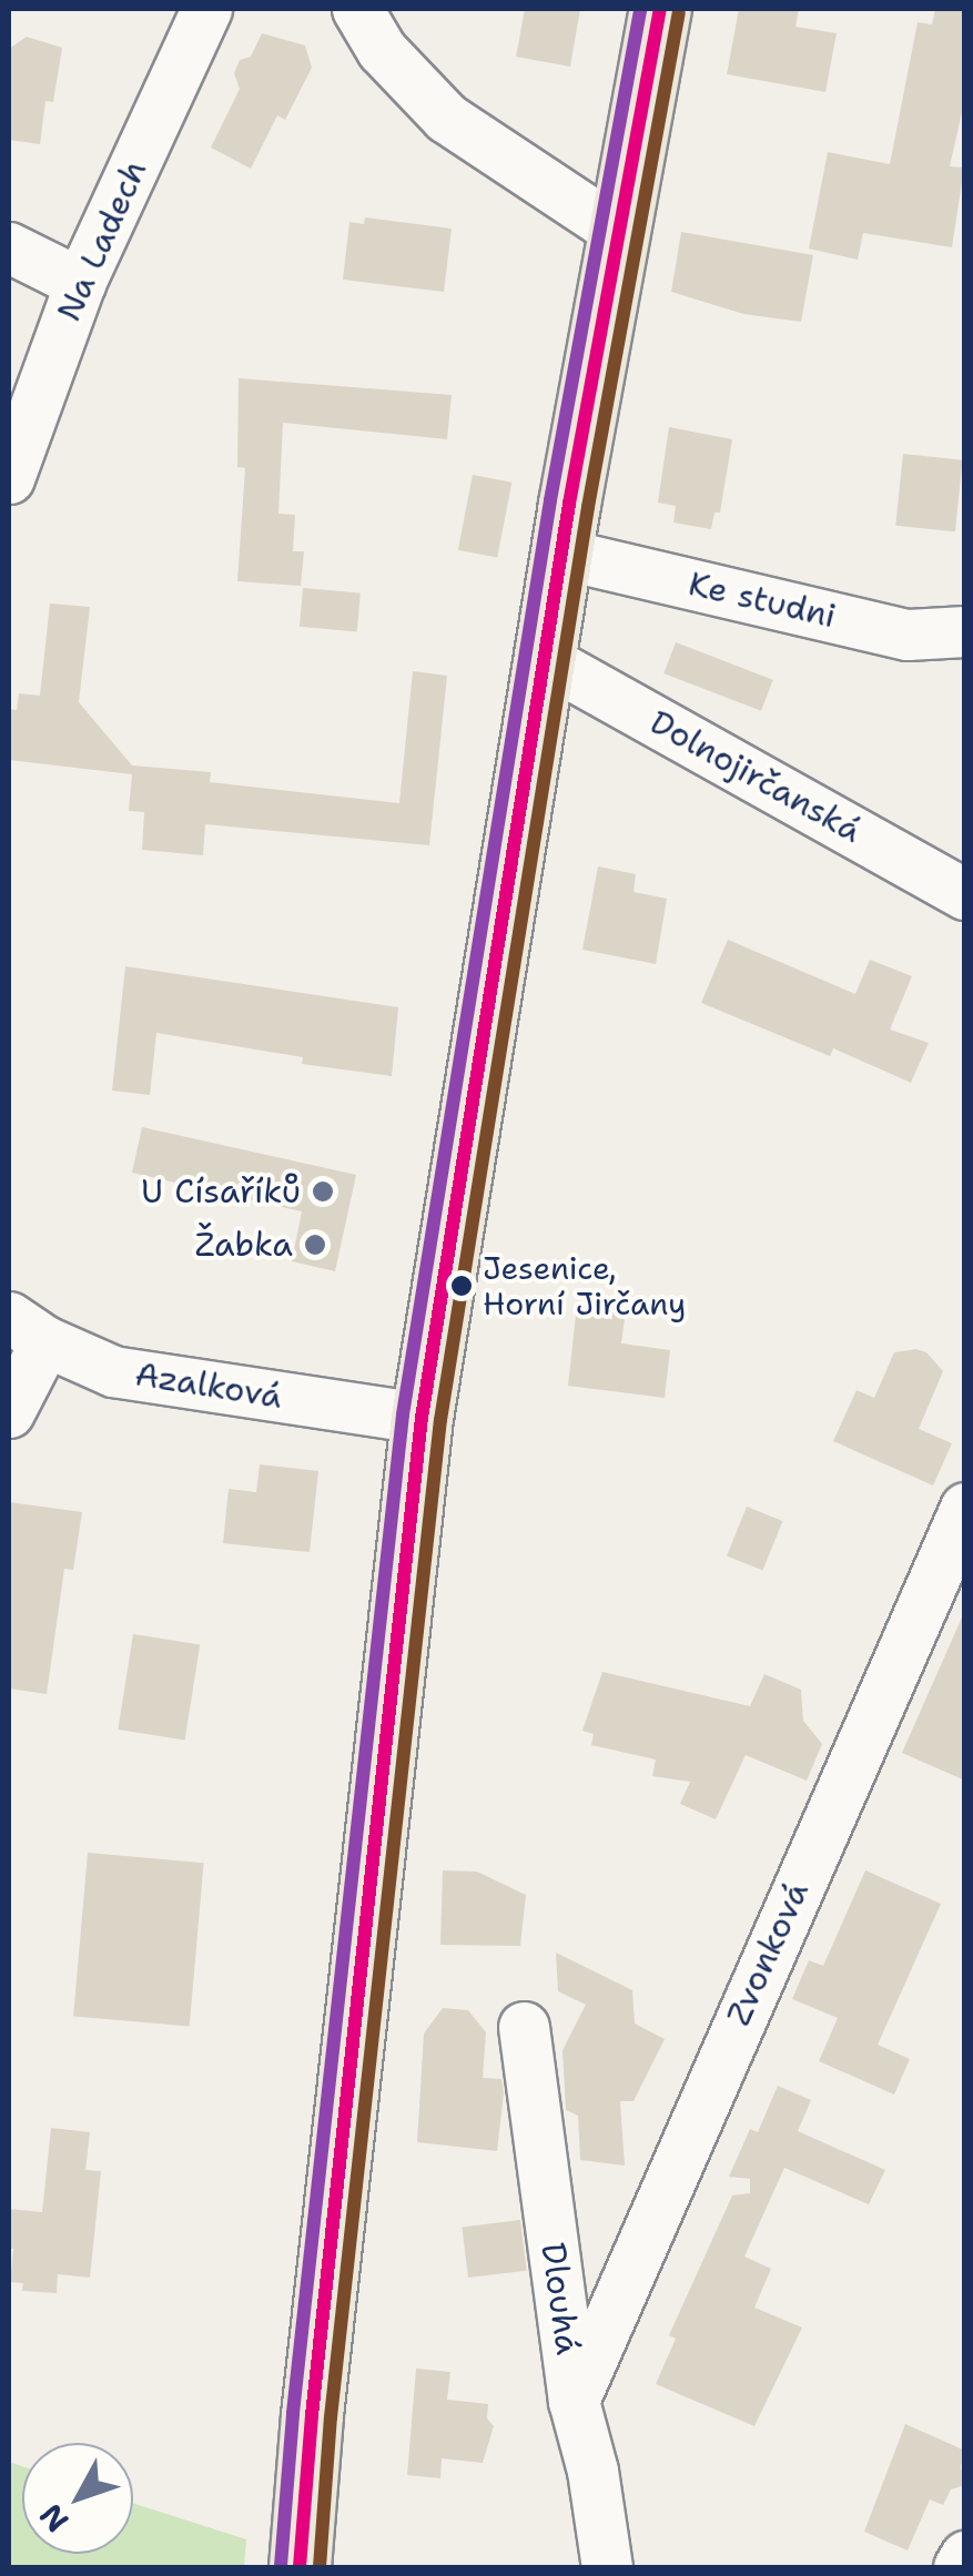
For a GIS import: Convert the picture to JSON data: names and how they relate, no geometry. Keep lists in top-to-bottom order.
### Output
{
  "streets": {
    "street": [
      "Na Ladech",
      "Ke studni",
      "Dolnojirčanská",
      "Azalková",
      "Zvonková",
      "Dlouhá"
    ]
  },
  "crossings": [
    ["Zvonková", "Dlouhá"]
  ],
  "places": ["U Císaříků", "Žabka", "Jesenice, Horní Jirčany"],
  "north": "bottom left"
}
